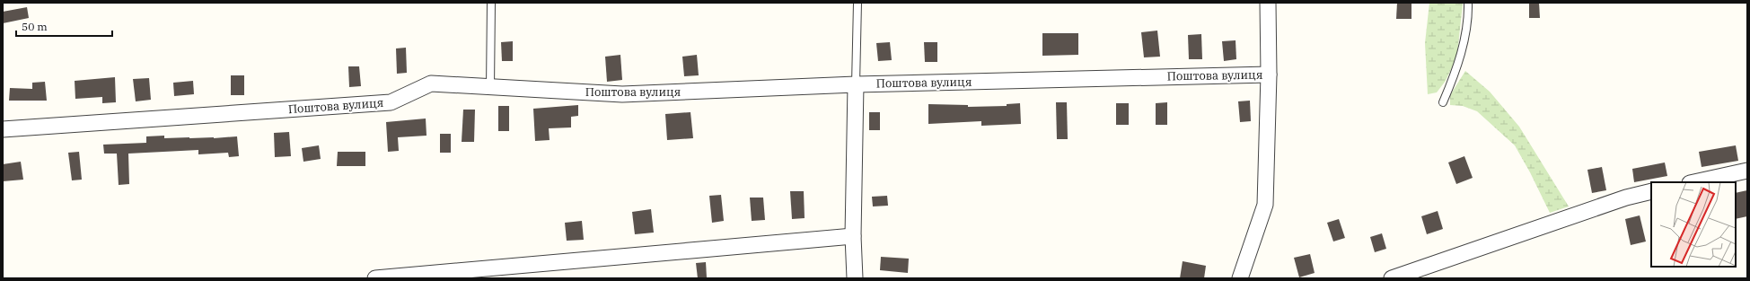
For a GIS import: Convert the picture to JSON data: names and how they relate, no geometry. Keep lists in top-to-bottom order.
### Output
{
  "streets": {
    "street": ["Поштова вулиця"]
  },
  "scale_bar": "50 m"
}
